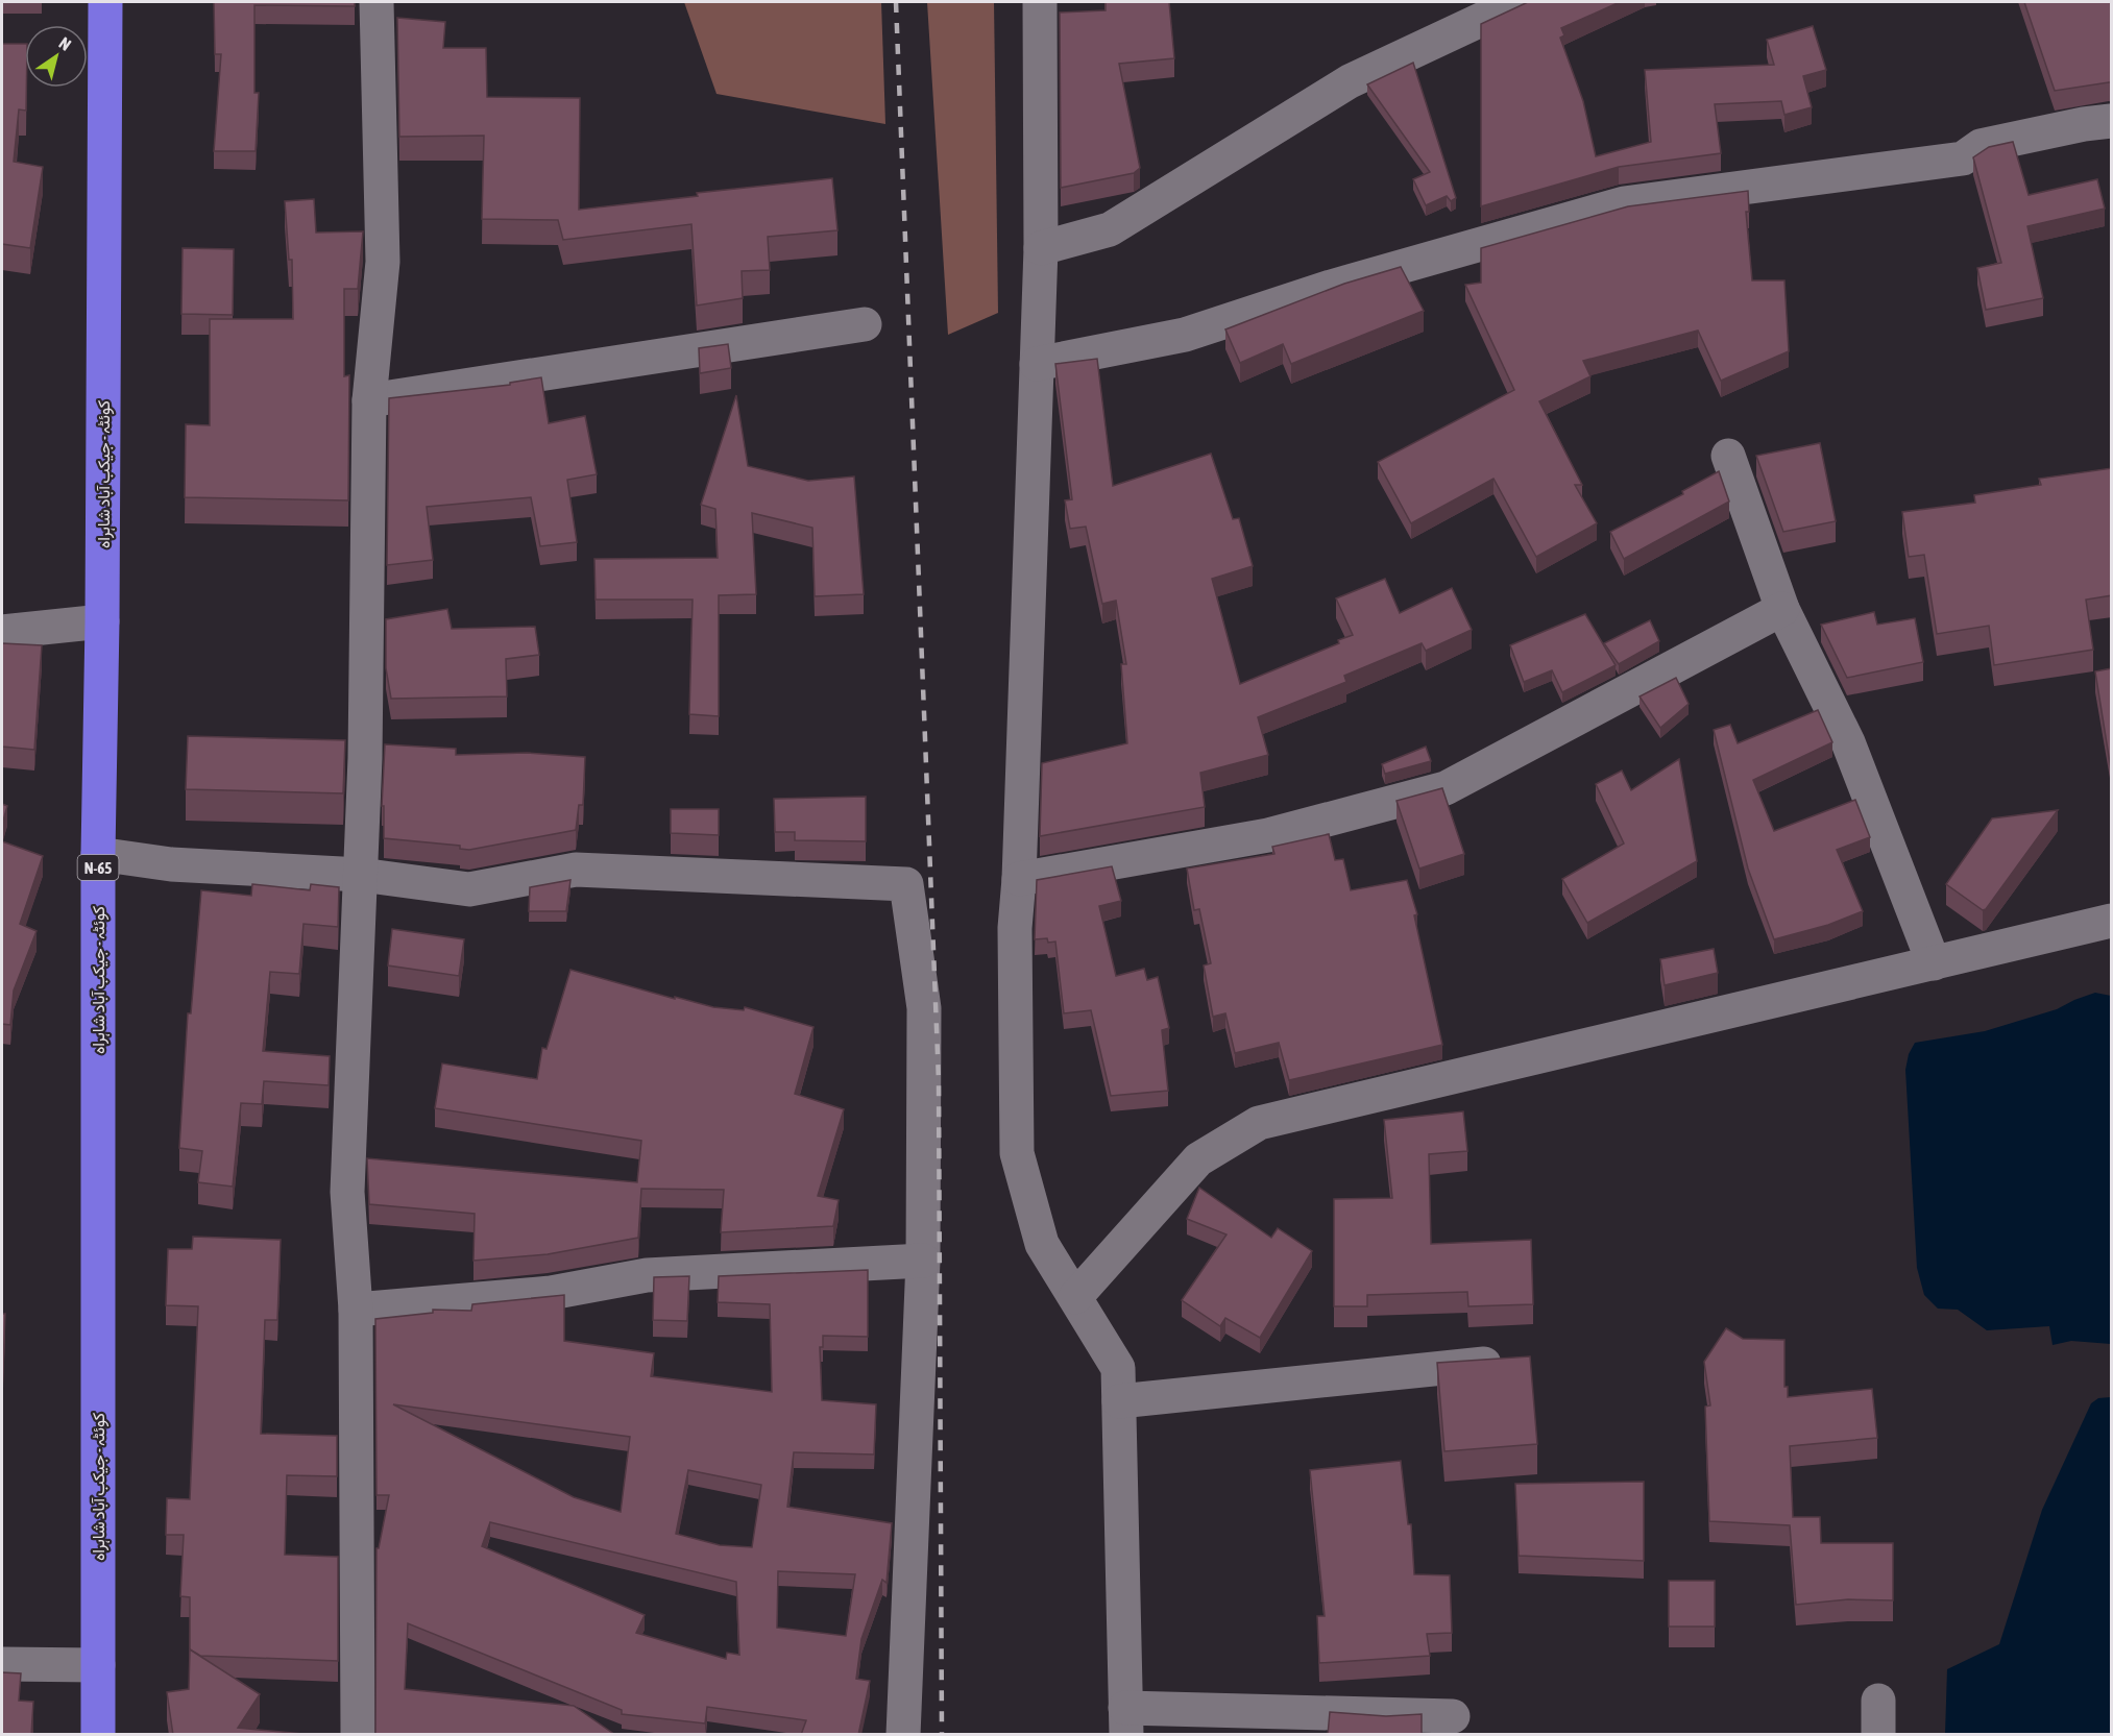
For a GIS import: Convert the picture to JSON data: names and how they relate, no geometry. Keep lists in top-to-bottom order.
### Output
{
  "streets": {
    "highway": ["کوئٹہ - جیکب آباد شاہراہ", "N-65"]
  },
  "north": "top right"
}
